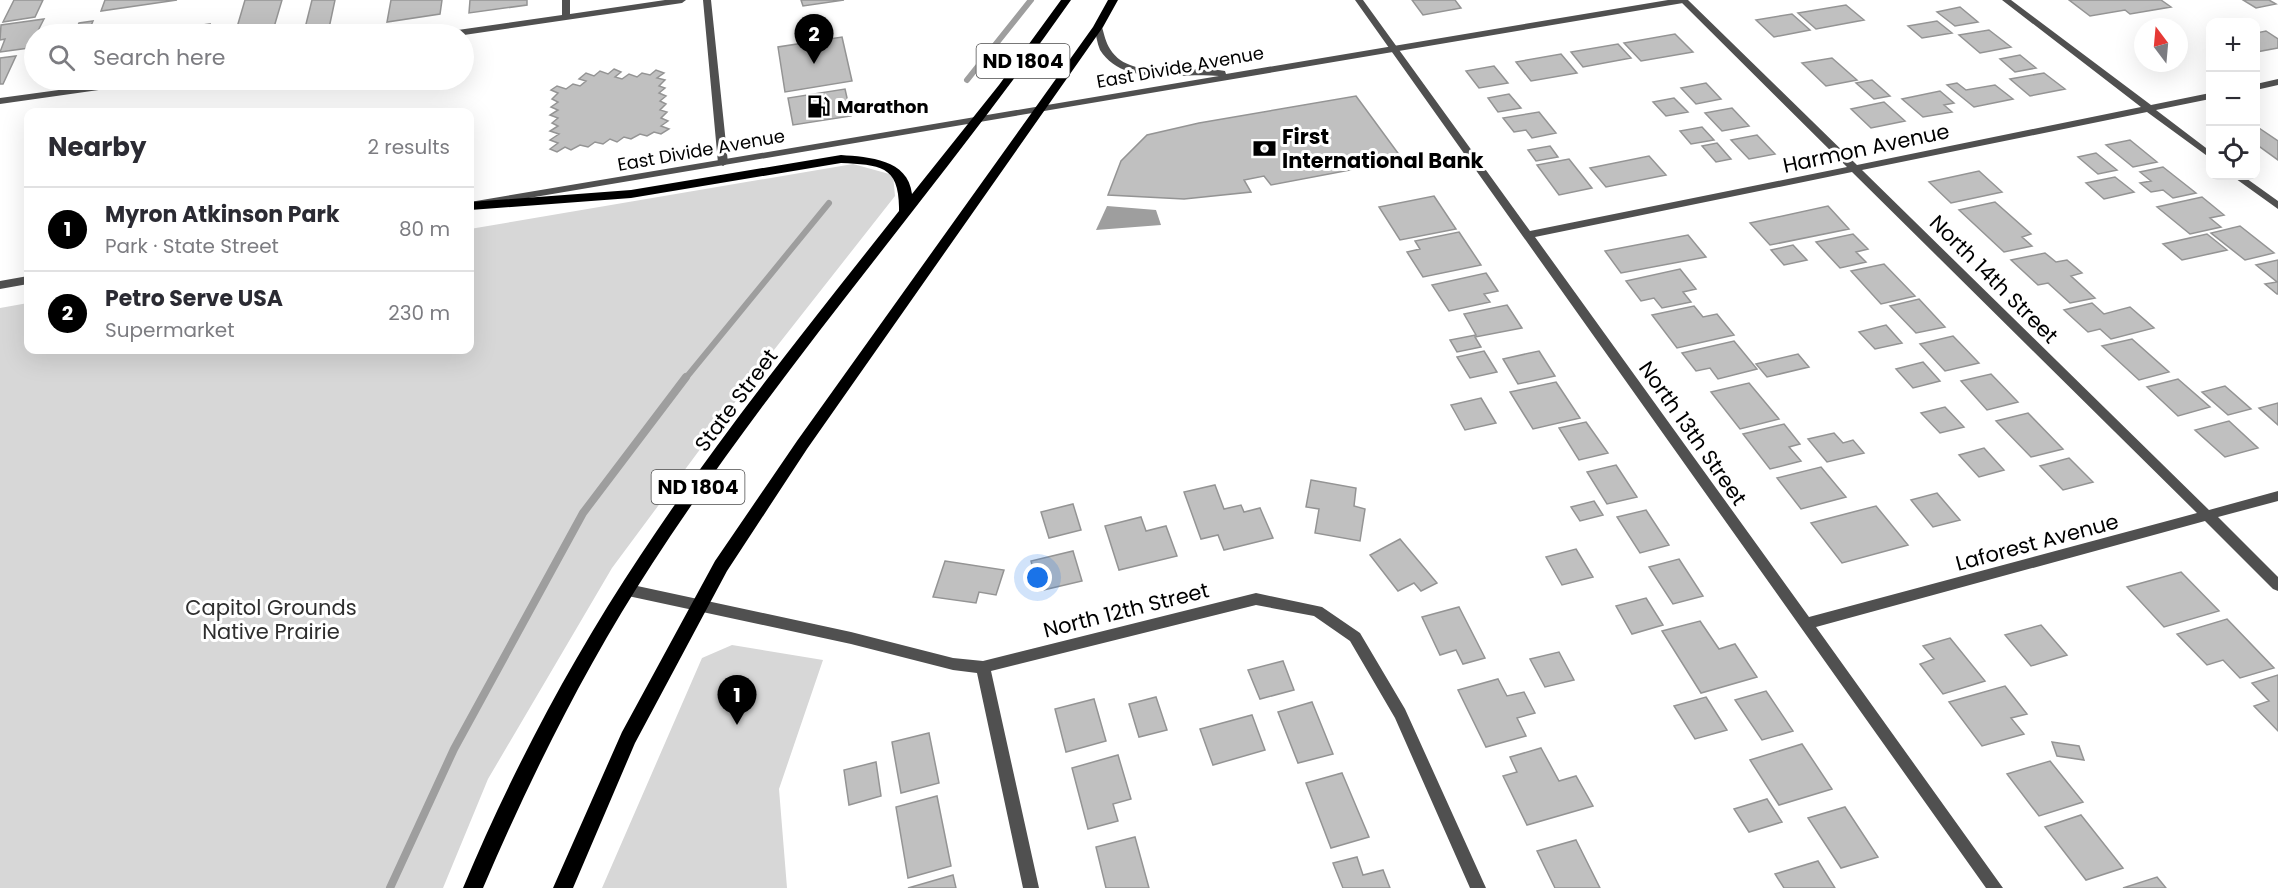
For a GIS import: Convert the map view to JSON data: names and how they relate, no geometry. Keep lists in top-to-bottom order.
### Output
{
  "streets": {
    "main road": ["ND 1804", "State Street"],
    "street": [
      "East Divide Avenue",
      "Harmon Avenue",
      "North 14th Street",
      "North 13th Street",
      "Laforest Avenue",
      "North 12th Street"
    ]
  },
  "crossings": [
    ["ND 1804", "East Divide Avenue"],
    ["ND 1804", "North 12th Street"],
    ["East Divide Avenue", "North 14th Street"],
    ["East Divide Avenue", "State Street"],
    ["East Divide Avenue", "North 13th Street"],
    ["Harmon Avenue", "North 14th Street"],
    ["Harmon Avenue", "North 13th Street"],
    ["North 14th Street", "Laforest Avenue"],
    ["State Street", "North 12th Street"],
    ["North 13th Street", "Laforest Avenue"]
  ],
  "parks": ["Capitol Grounds Native Prairie"],
  "places": {
    "fuel station": ["Marathon"],
    "bank": ["First International Bank"]
  },
  "north": "top",
  "page": {
    "pins": ["2", "1"],
    "map_buttons": ["+", "−"],
    "search": "Search here",
    "heading": ["Nearby", "2 results"],
    "list": [
      {
        "mark": "1",
        "name": "Myron Atkinson Park",
        "note": "Park · State Street",
        "value": "80 m"
      },
      {
        "mark": "2",
        "name": "Petro Serve USA",
        "note": "Supermarket",
        "value": "230 m"
      }
    ]
  }
}
